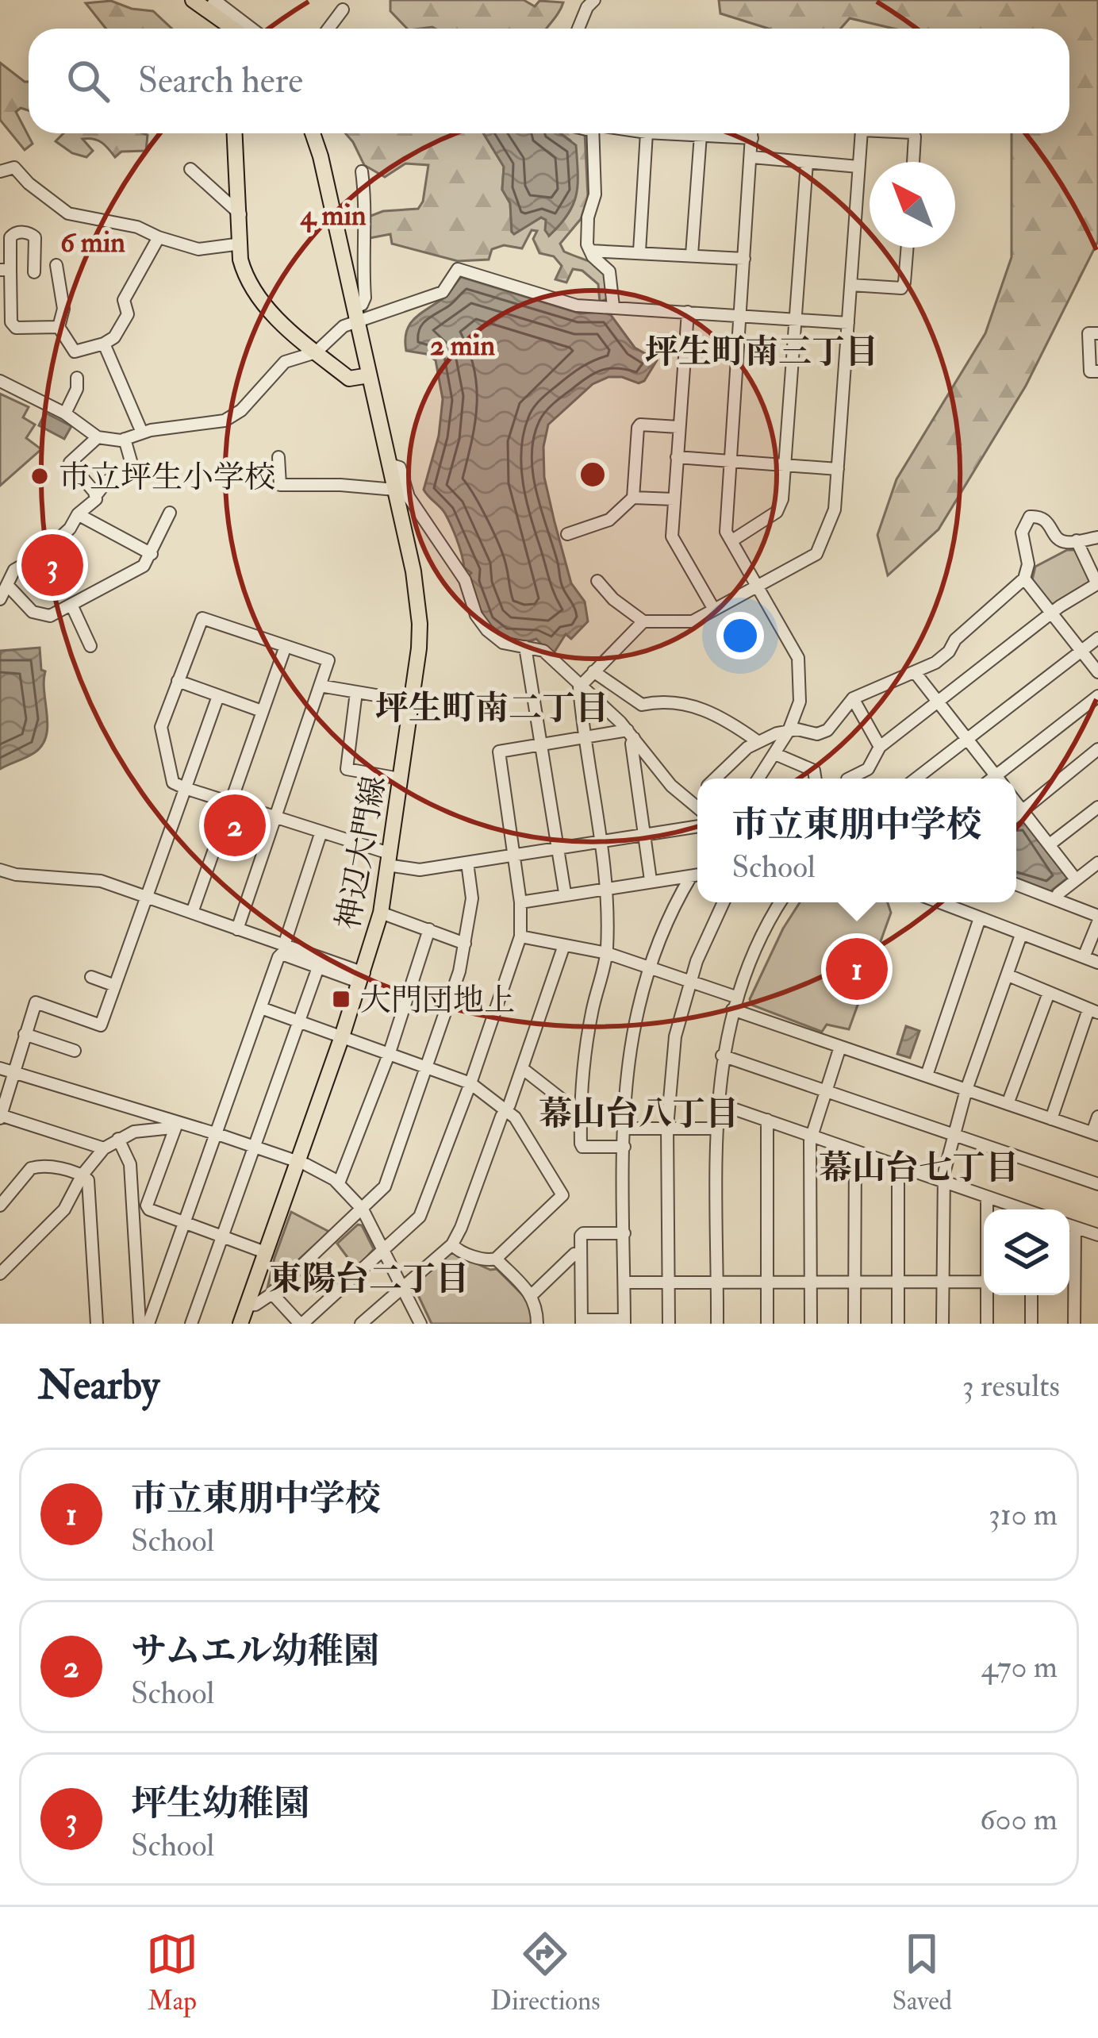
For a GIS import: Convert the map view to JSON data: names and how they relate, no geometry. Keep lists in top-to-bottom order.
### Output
{
  "streets": {
    "main road": ["神辺大門線"]
  },
  "districts": [
    "坪生町南三丁目",
    "坪生町南二丁目",
    "幕山台八丁目",
    "幕山台七丁目",
    "東陽台二丁目"
  ],
  "places": {
    "other": ["市立坪生小学校"],
    "transit": ["大門団地上"]
  },
  "north": "top left",
  "page": {
    "search": "Search here",
    "pins": ["3", "2", "1"],
    "popup": ["市立東朋中学校", "School"],
    "heading": ["Nearby", "3 results"],
    "list": [
      {
        "mark": "1",
        "name": "市立東朋中学校",
        "note": "School",
        "value": "310 m"
      },
      {
        "mark": "2",
        "name": "サムエル幼稚園",
        "note": "School",
        "value": "470 m"
      },
      {
        "mark": "3",
        "name": "坪生幼稚園",
        "note": "School",
        "value": "600 m"
      }
    ],
    "nav": ["Map", "Directions", "Saved"]
  },
  "rings": ["4 min", "6 min", "2 min"]
}
